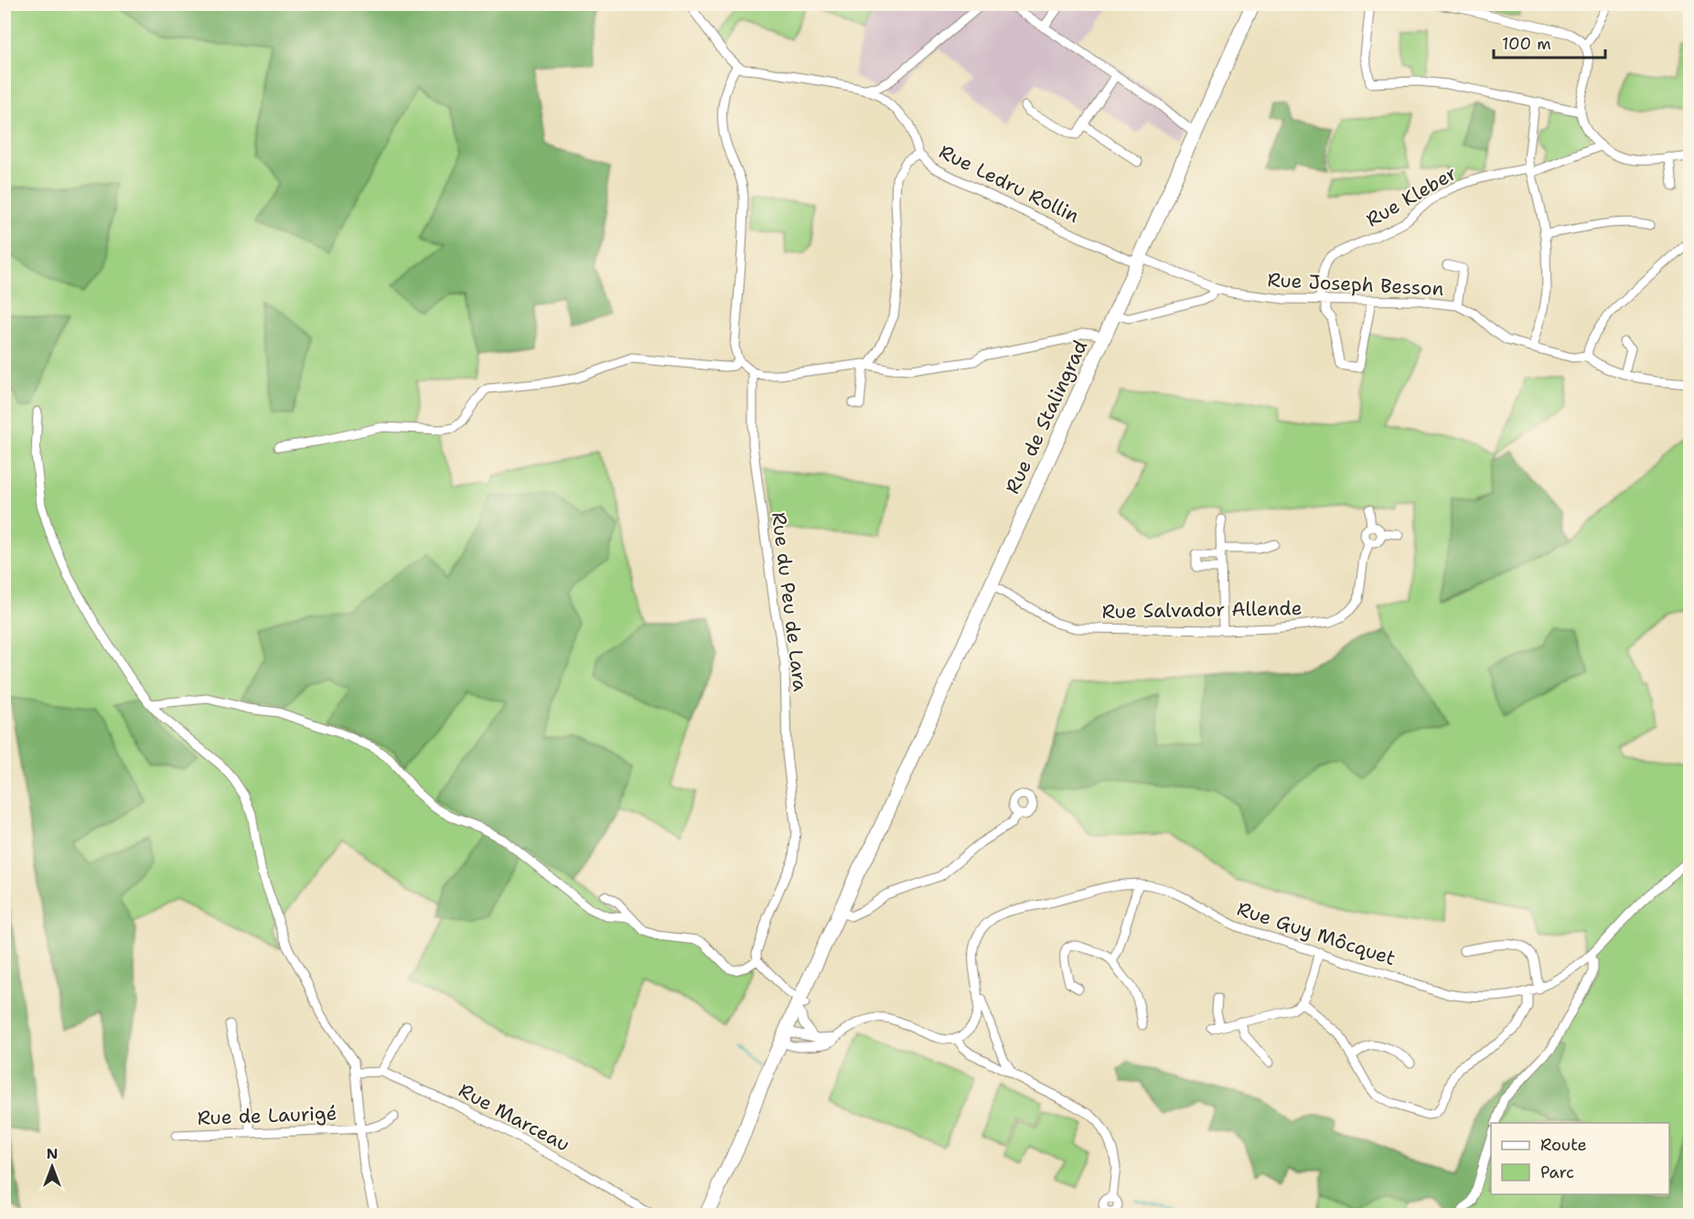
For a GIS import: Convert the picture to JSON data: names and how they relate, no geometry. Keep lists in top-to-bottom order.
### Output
{
  "streets": {
    "main road": ["Rue de Stalingrad"],
    "street": [
      "Rue Ledru Rollin",
      "Rue Kleber",
      "Rue Joseph Besson",
      "Rue du Peu de Lara",
      "Rue Salvador Allende",
      "Rue Guy Môcquet",
      "Rue de Laurigé",
      "Rue Marceau"
    ]
  },
  "crossings": [
    ["Rue Ledru Rollin", "Rue Joseph Besson"],
    ["Rue Ledru Rollin", "Rue de Stalingrad"],
    ["Rue Kleber", "Rue Joseph Besson"],
    ["Rue de Stalingrad", "Rue Salvador Allende"]
  ],
  "legend": ["Route", "Parc"],
  "scale_bar": "100 m",
  "north": "top"
}
